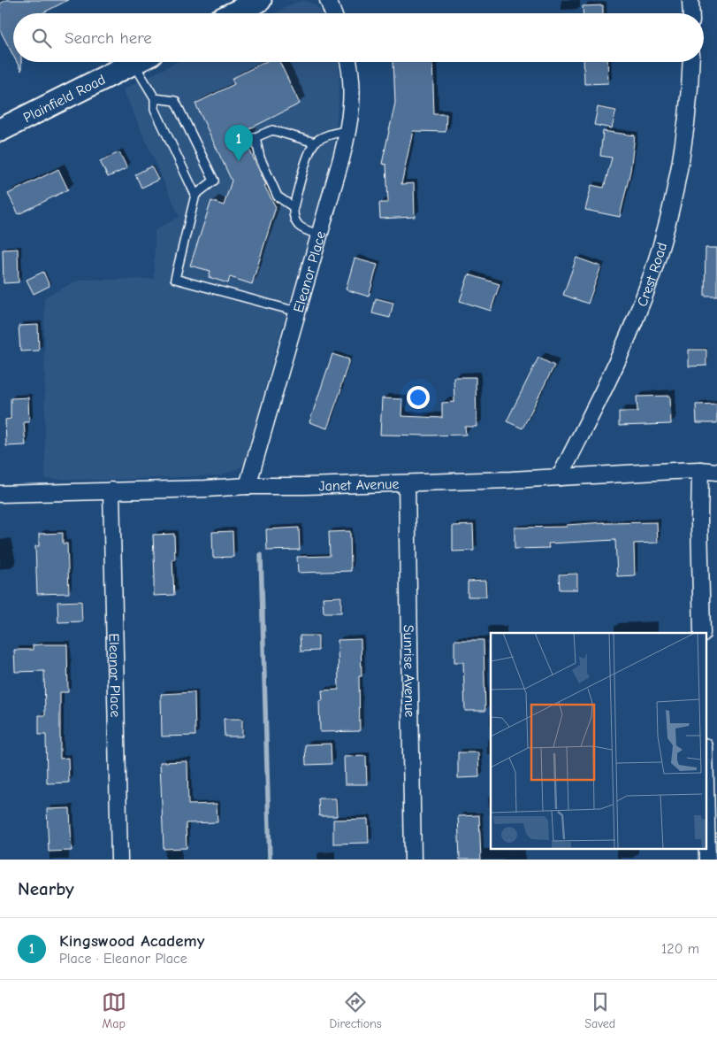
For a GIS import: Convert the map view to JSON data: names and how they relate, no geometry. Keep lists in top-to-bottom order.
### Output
{
  "streets": {
    "main road": ["Plainfield Road"],
    "street": [
      "Eleanor Place",
      "Crest Road",
      "Janet Avenue",
      "Sunrise Avenue"
    ]
  },
  "crossings": [
    ["Eleanor Place", "Janet Avenue"],
    ["Crest Road", "Janet Avenue"],
    ["Janet Avenue", "Sunrise Avenue"]
  ],
  "page": {
    "search": "Search here",
    "pins": "1",
    "heading": "Nearby",
    "list": [
      {
        "mark": "1",
        "name": "Kingswood Academy",
        "note": "Place · Eleanor Place",
        "value": "120 m"
      }
    ],
    "nav": ["Map", "Directions", "Saved"]
  }
}
